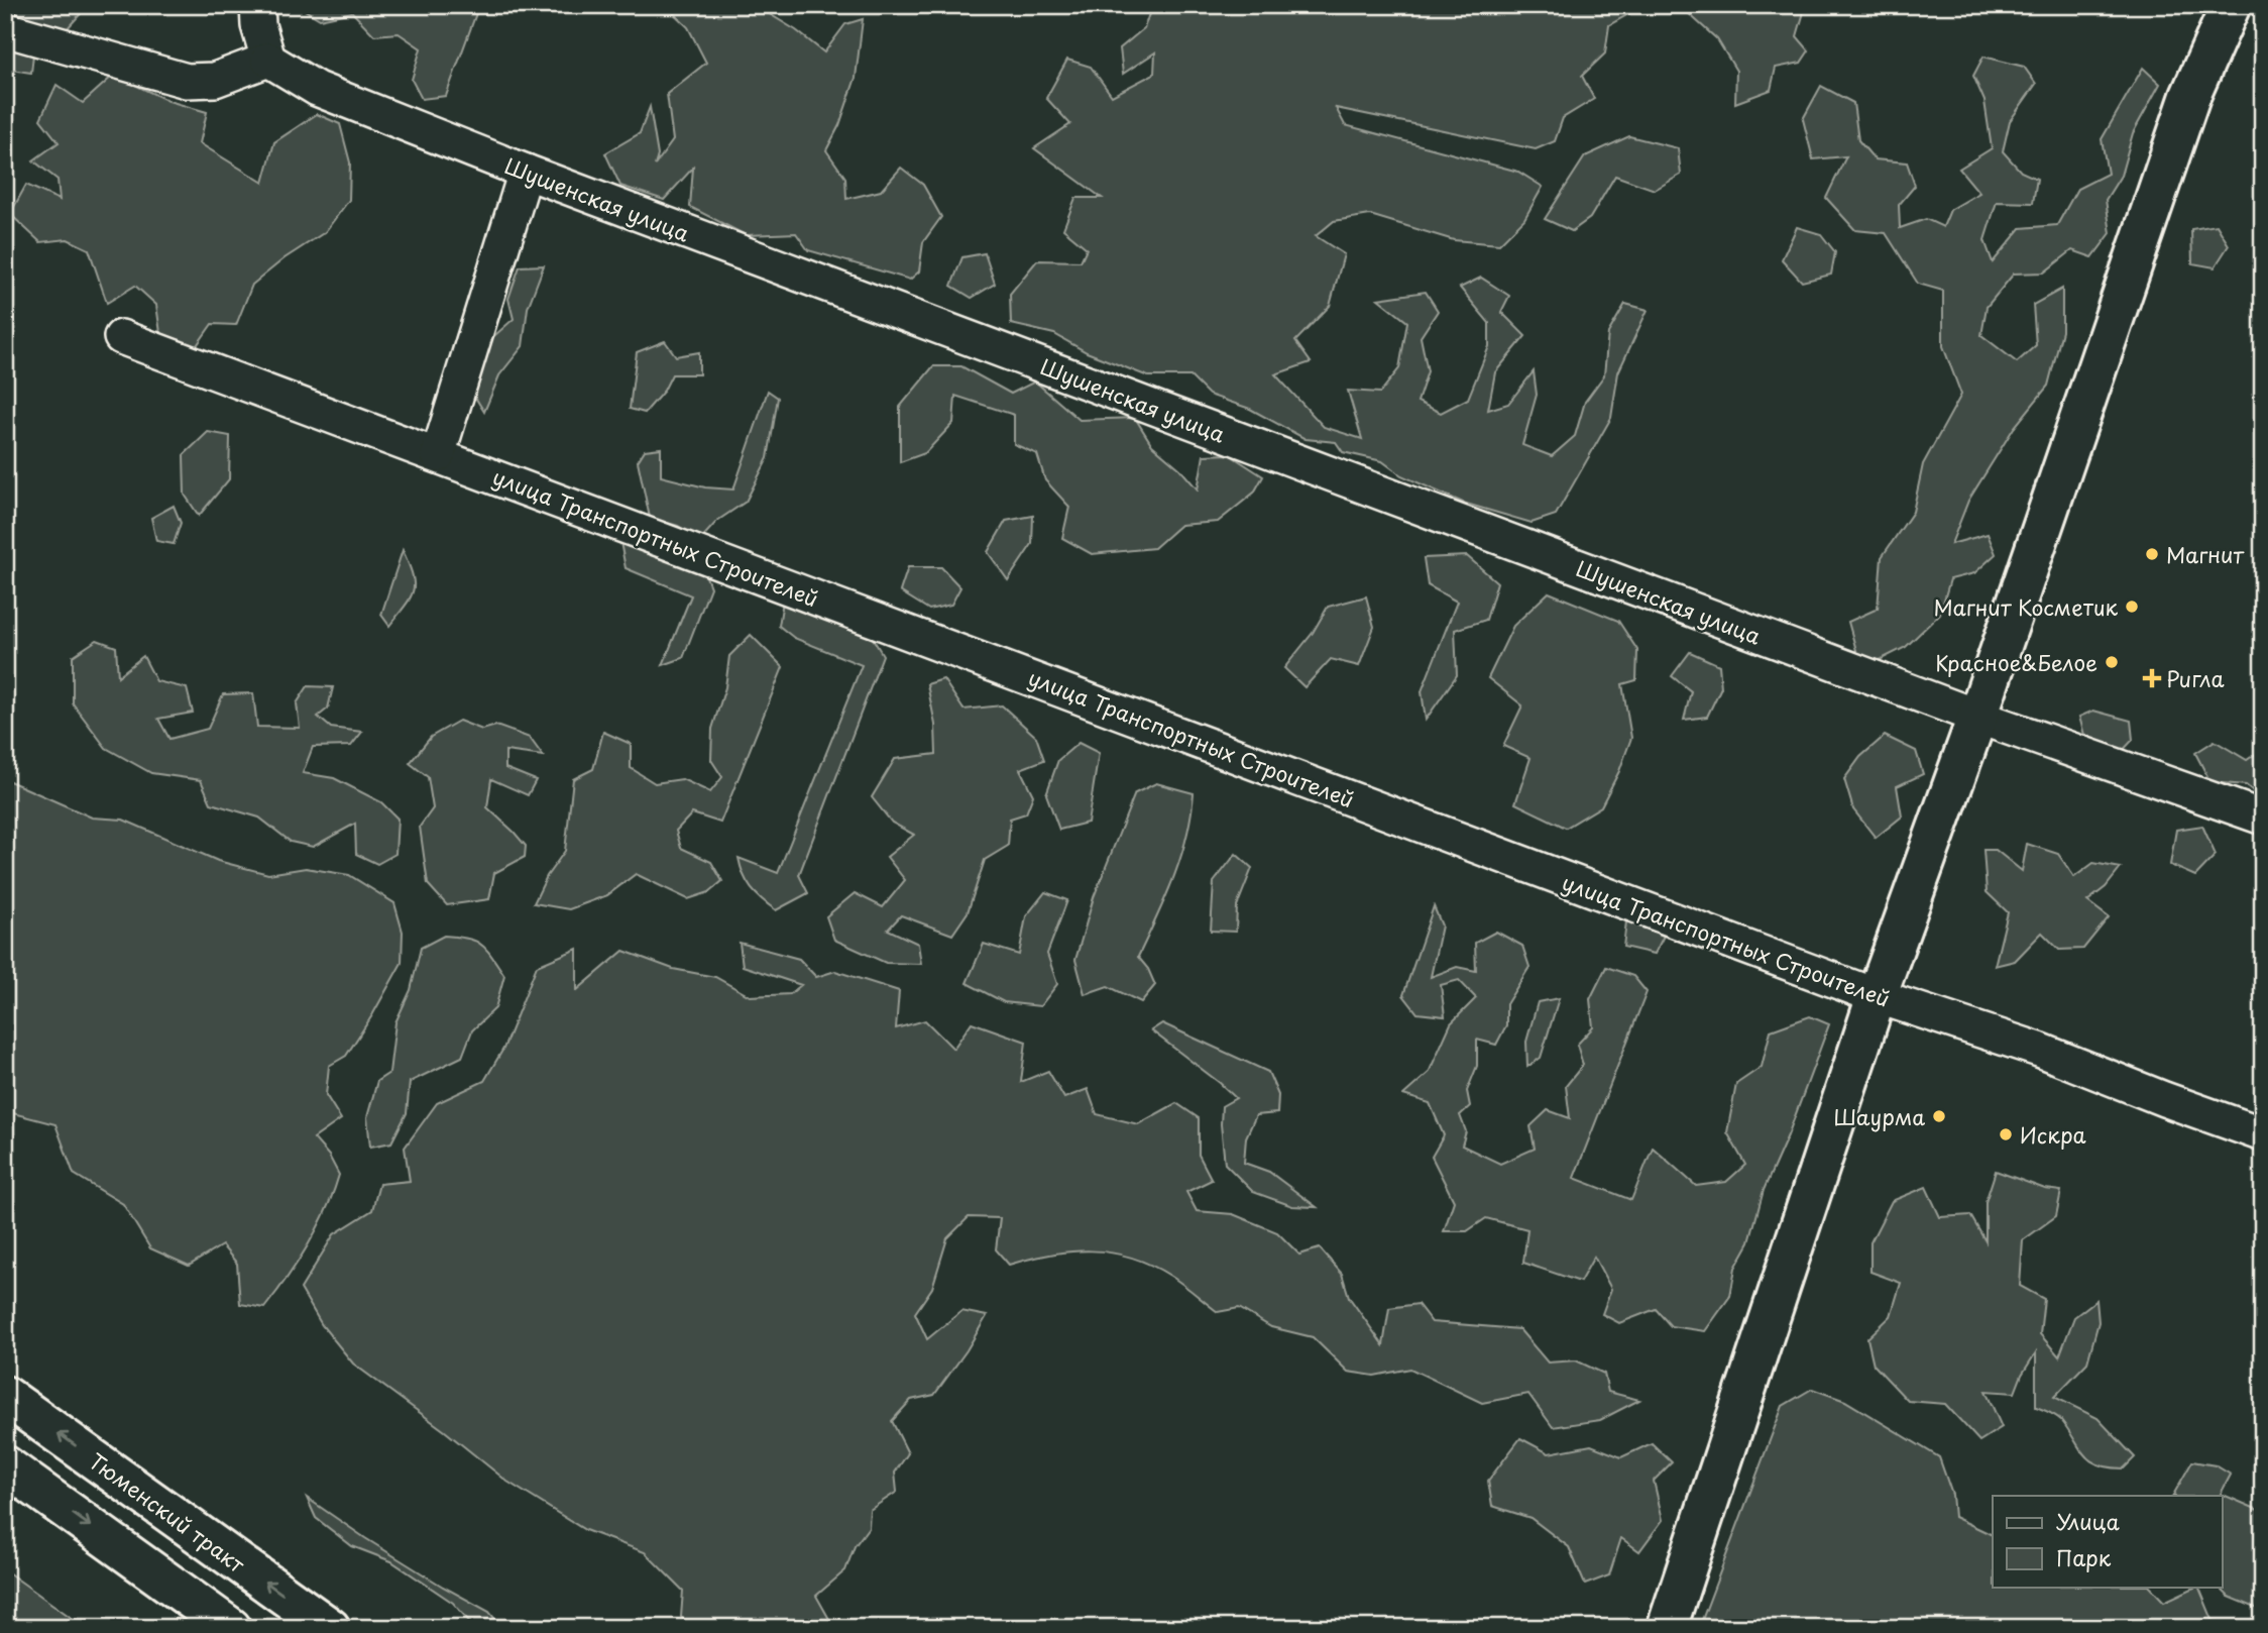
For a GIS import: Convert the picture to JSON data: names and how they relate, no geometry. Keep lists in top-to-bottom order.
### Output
{
  "streets": {
    "street": ["Шушенская улица", "улица Транспортных Строителей", "Тюменский тракт"]
  },
  "places": {
    "other": [
      "Магнит",
      "Магнит Косметик",
      "Красное&Белое",
      "Шаурма",
      "Искра"
    ],
    "health": ["Ригла"]
  },
  "legend": ["Улица", "Парк"]
}
